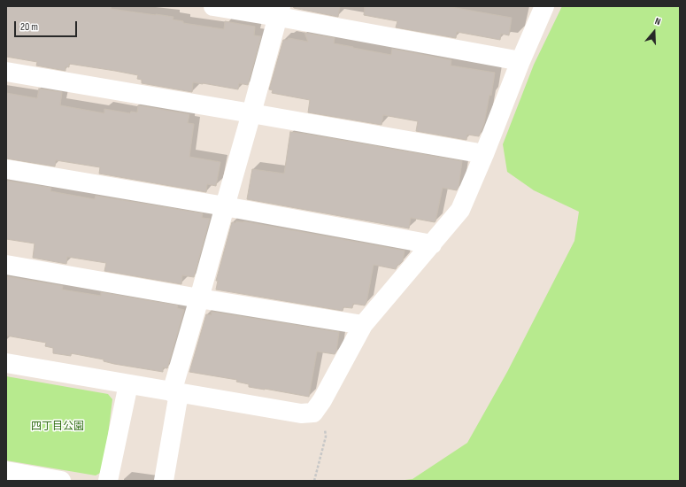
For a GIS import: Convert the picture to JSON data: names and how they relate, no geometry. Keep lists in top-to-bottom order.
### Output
{
  "parks": ["四丁目公園"],
  "scale_bar": "20 m",
  "north": "top"
}
